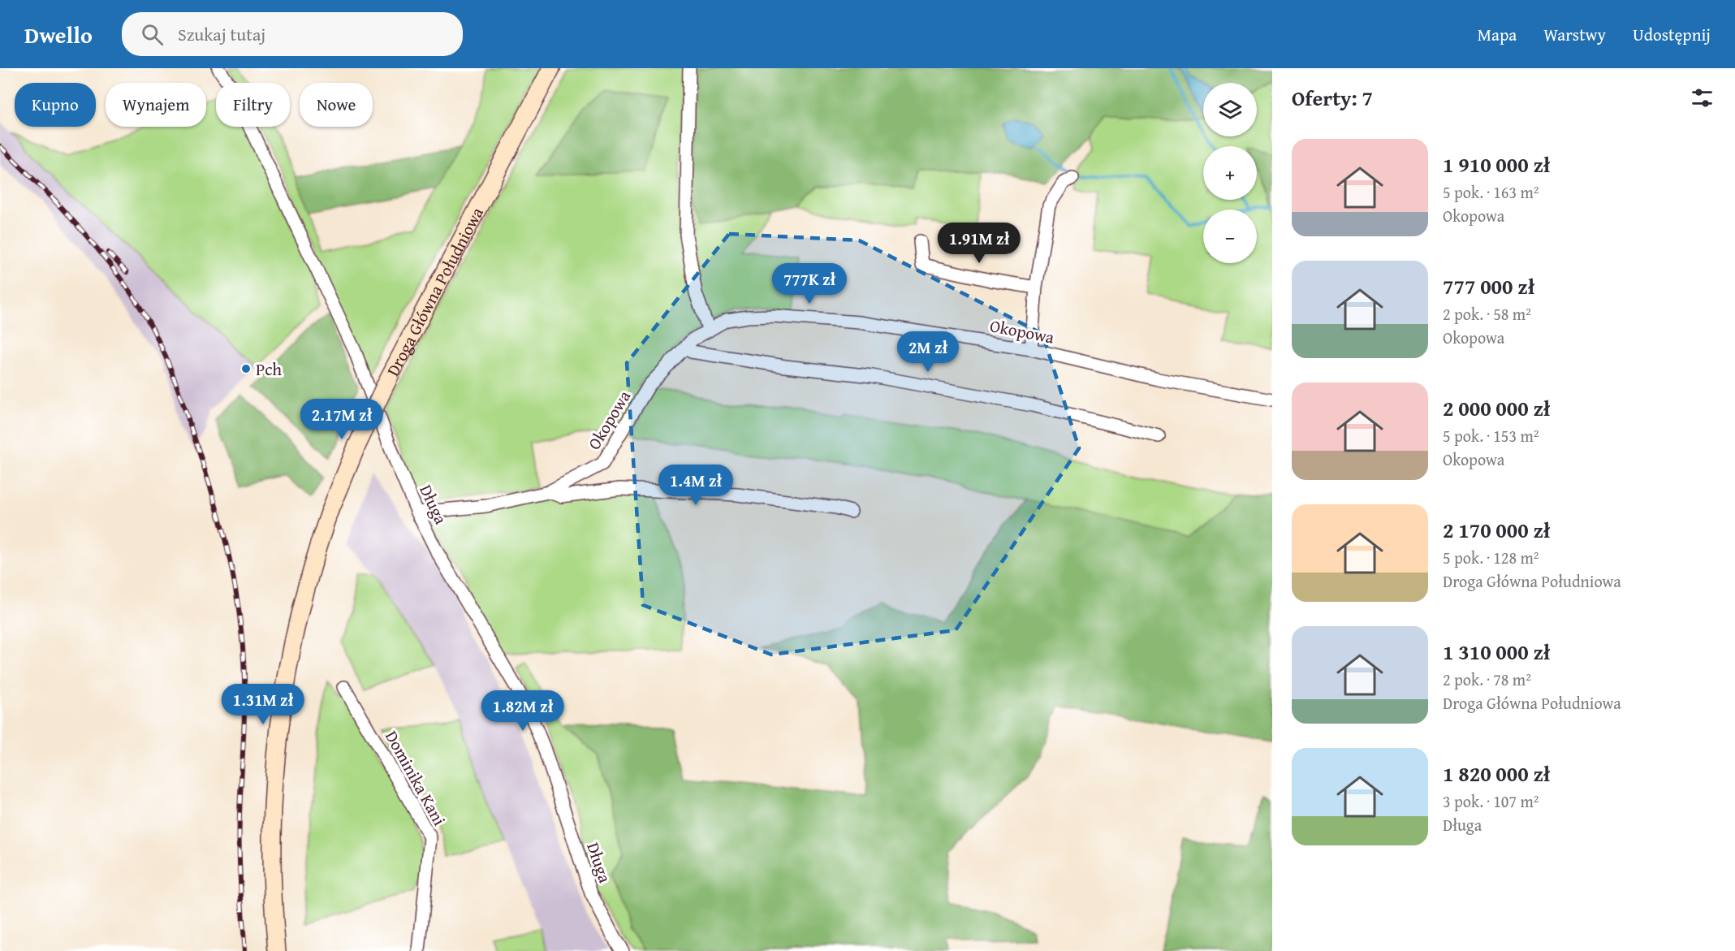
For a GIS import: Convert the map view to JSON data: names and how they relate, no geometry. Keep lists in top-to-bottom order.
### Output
{
  "streets": {
    "main road": ["Droga Główna Południowa"],
    "street": ["Okopowa", "Długa", "Dominika Kani"]
  },
  "crossings": [
    ["Okopowa", "Długa"]
  ],
  "places": ["Pch"],
  "page": {
    "header": "Dwello",
    "search": "Szukaj tutaj",
    "nav": ["Mapa", "Warstwy", "Udostępnij"],
    "heading": "Oferty: 7",
    "map_buttons": ["+", "−"],
    "chip": [
      "Kupno",
      "Wynajem",
      "Filtry",
      "Nowe"
    ],
    "list": [
      {
        "name": "1 910 000 zł",
        "note": "5 pok. · 163 m² · Okopowa"
      },
      {
        "name": "777 000 zł",
        "note": "2 pok. · 58 m² · Okopowa"
      },
      {
        "name": "2 000 000 zł",
        "note": "5 pok. · 153 m² · Okopowa"
      },
      {
        "name": "2 170 000 zł",
        "note": "5 pok. · 128 m² · Droga Główna Południowa"
      },
      {
        "name": "1 310 000 zł",
        "note": "2 pok. · 78 m² · Droga Główna Południowa"
      },
      {
        "name": "1 820 000 zł",
        "note": "3 pok. · 107 m² · Długa"
      }
    ],
    "price": [
      "1.91M zł",
      "777K zł",
      "2M zł",
      "2.17M zł",
      "1.4M zł",
      "1.31M zł",
      "1.82M zł"
    ]
  }
}
